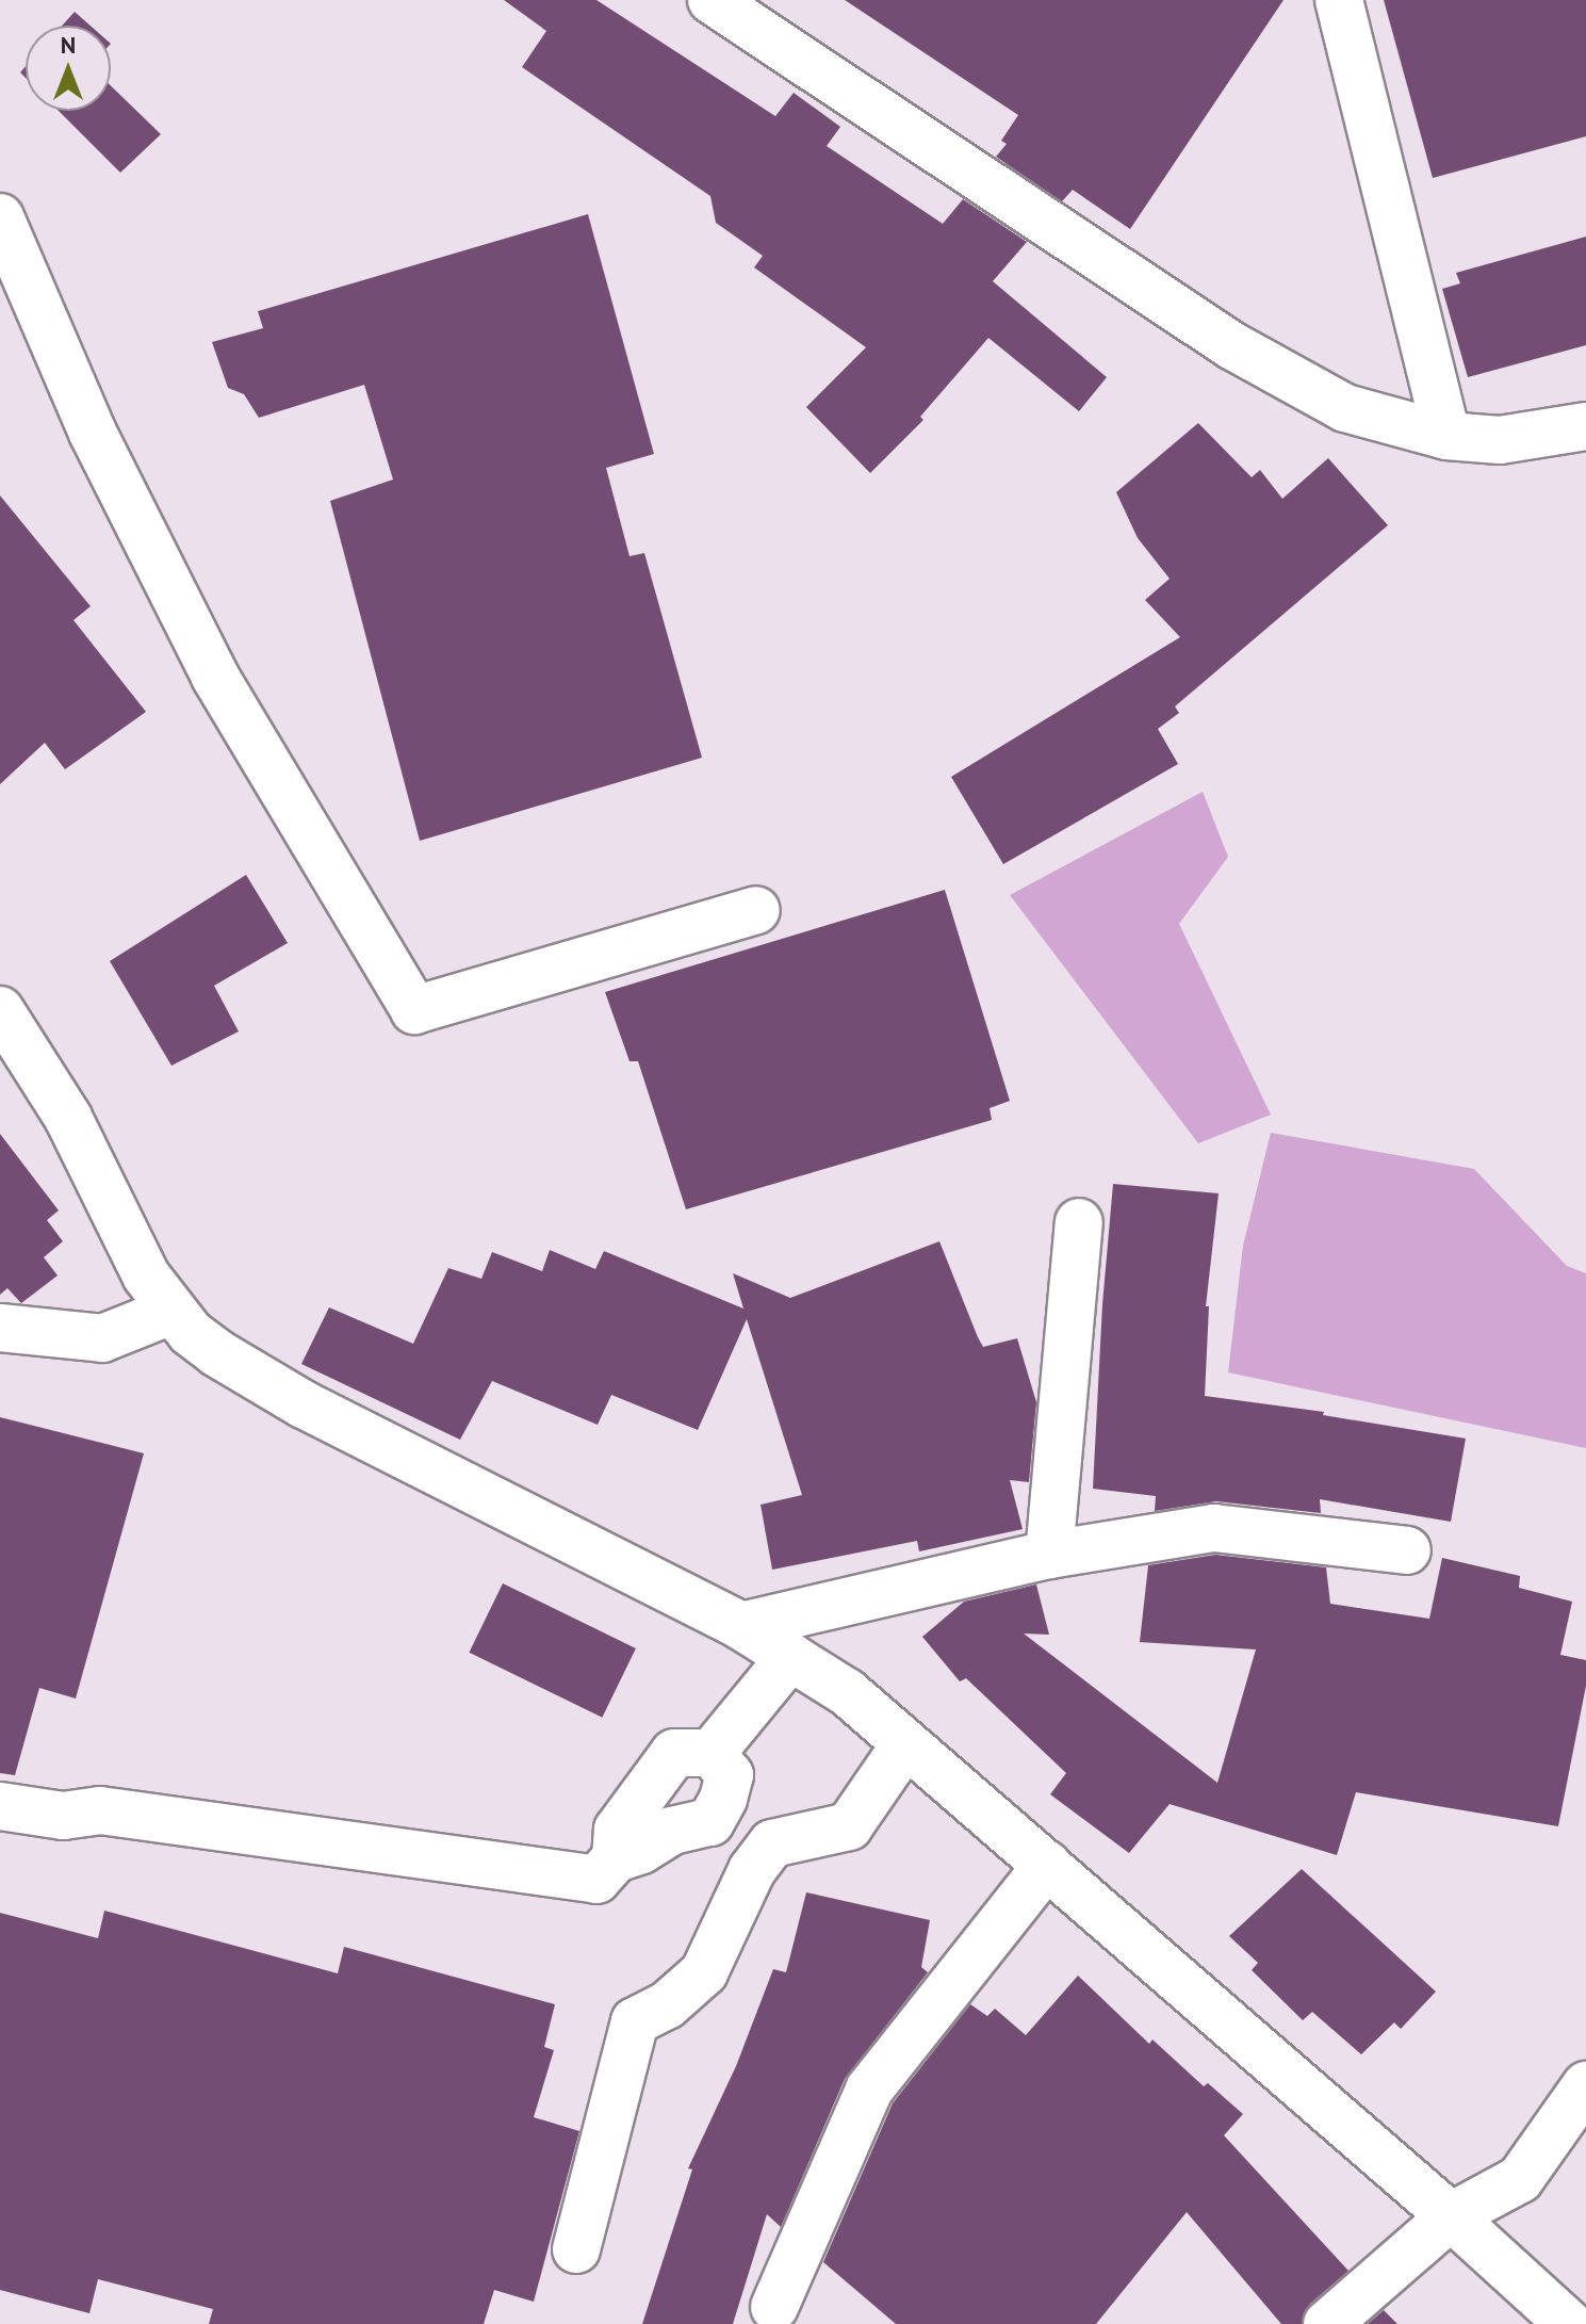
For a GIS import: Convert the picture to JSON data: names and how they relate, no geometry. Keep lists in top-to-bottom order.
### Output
{
  "north": "top"
}
